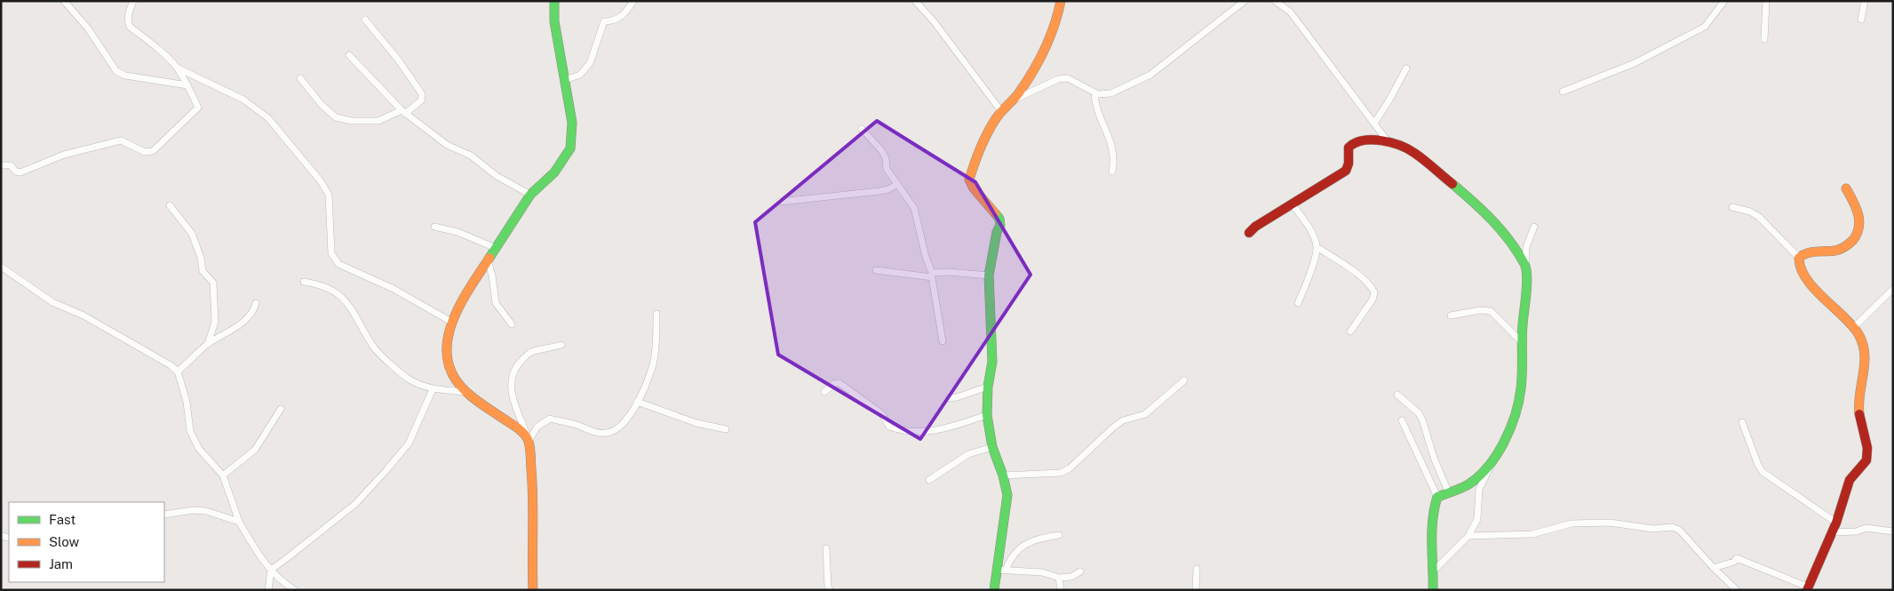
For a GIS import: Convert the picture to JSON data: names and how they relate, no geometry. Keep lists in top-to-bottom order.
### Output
{
  "legend": ["Fast", "Slow", "Jam"]
}
